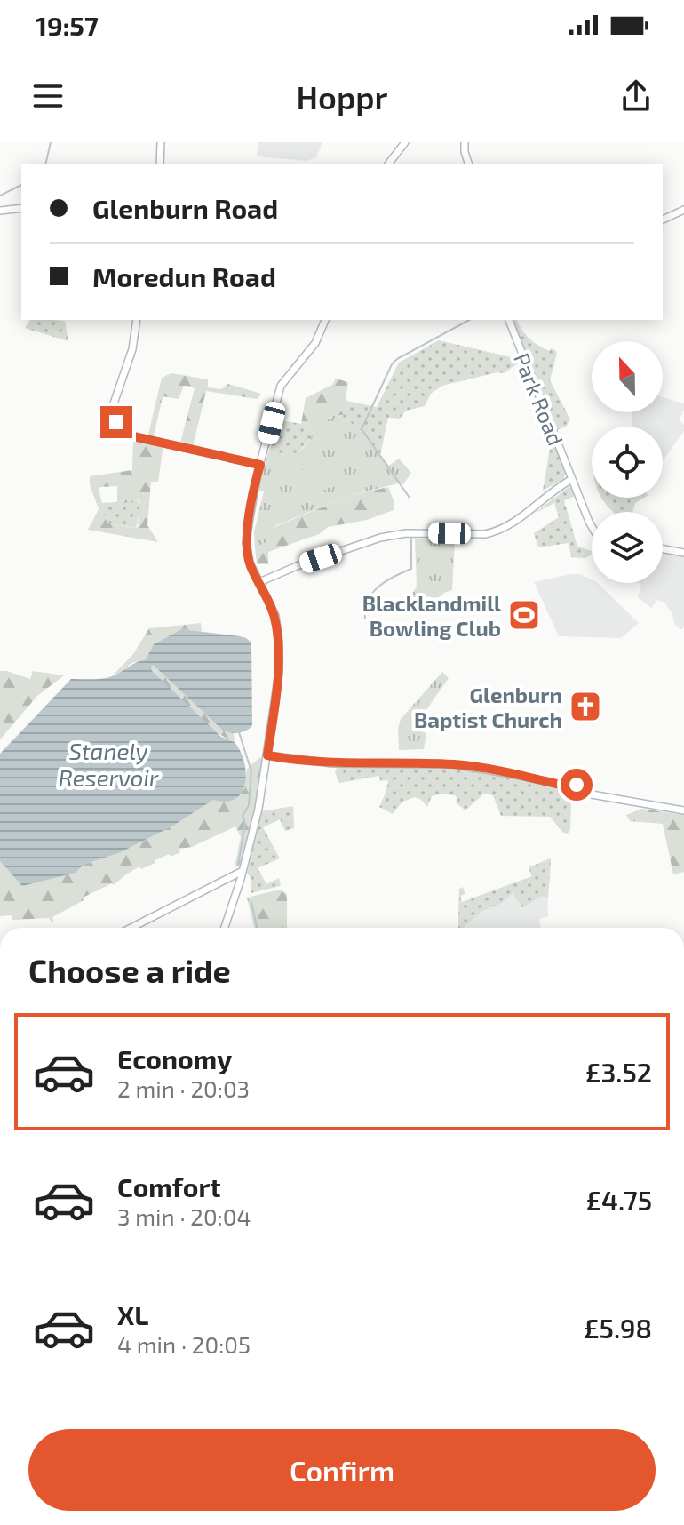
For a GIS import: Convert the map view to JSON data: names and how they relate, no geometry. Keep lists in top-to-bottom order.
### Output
{
  "streets": {
    "street": ["Park Road"]
  },
  "water": ["Stanely Reservoir"],
  "places": {
    "sports": ["Blacklandmill Bowling Club"],
    "church": ["Glenburn Baptist Church"]
  },
  "north": "top",
  "page": {
    "status": "19:57",
    "header": "Hoppr",
    "banner": ["Glenburn Road", "Moredun Road"],
    "heading": "Choose a ride",
    "list": [
      {
        "name": "Economy",
        "note": "2 min · 20:03",
        "value": "£3.52"
      },
      {
        "name": "Comfort",
        "note": "3 min · 20:04",
        "value": "£4.75"
      },
      {
        "name": "XL",
        "note": "4 min · 20:05",
        "value": "£5.98"
      }
    ],
    "buttons": "Confirm"
  }
}
